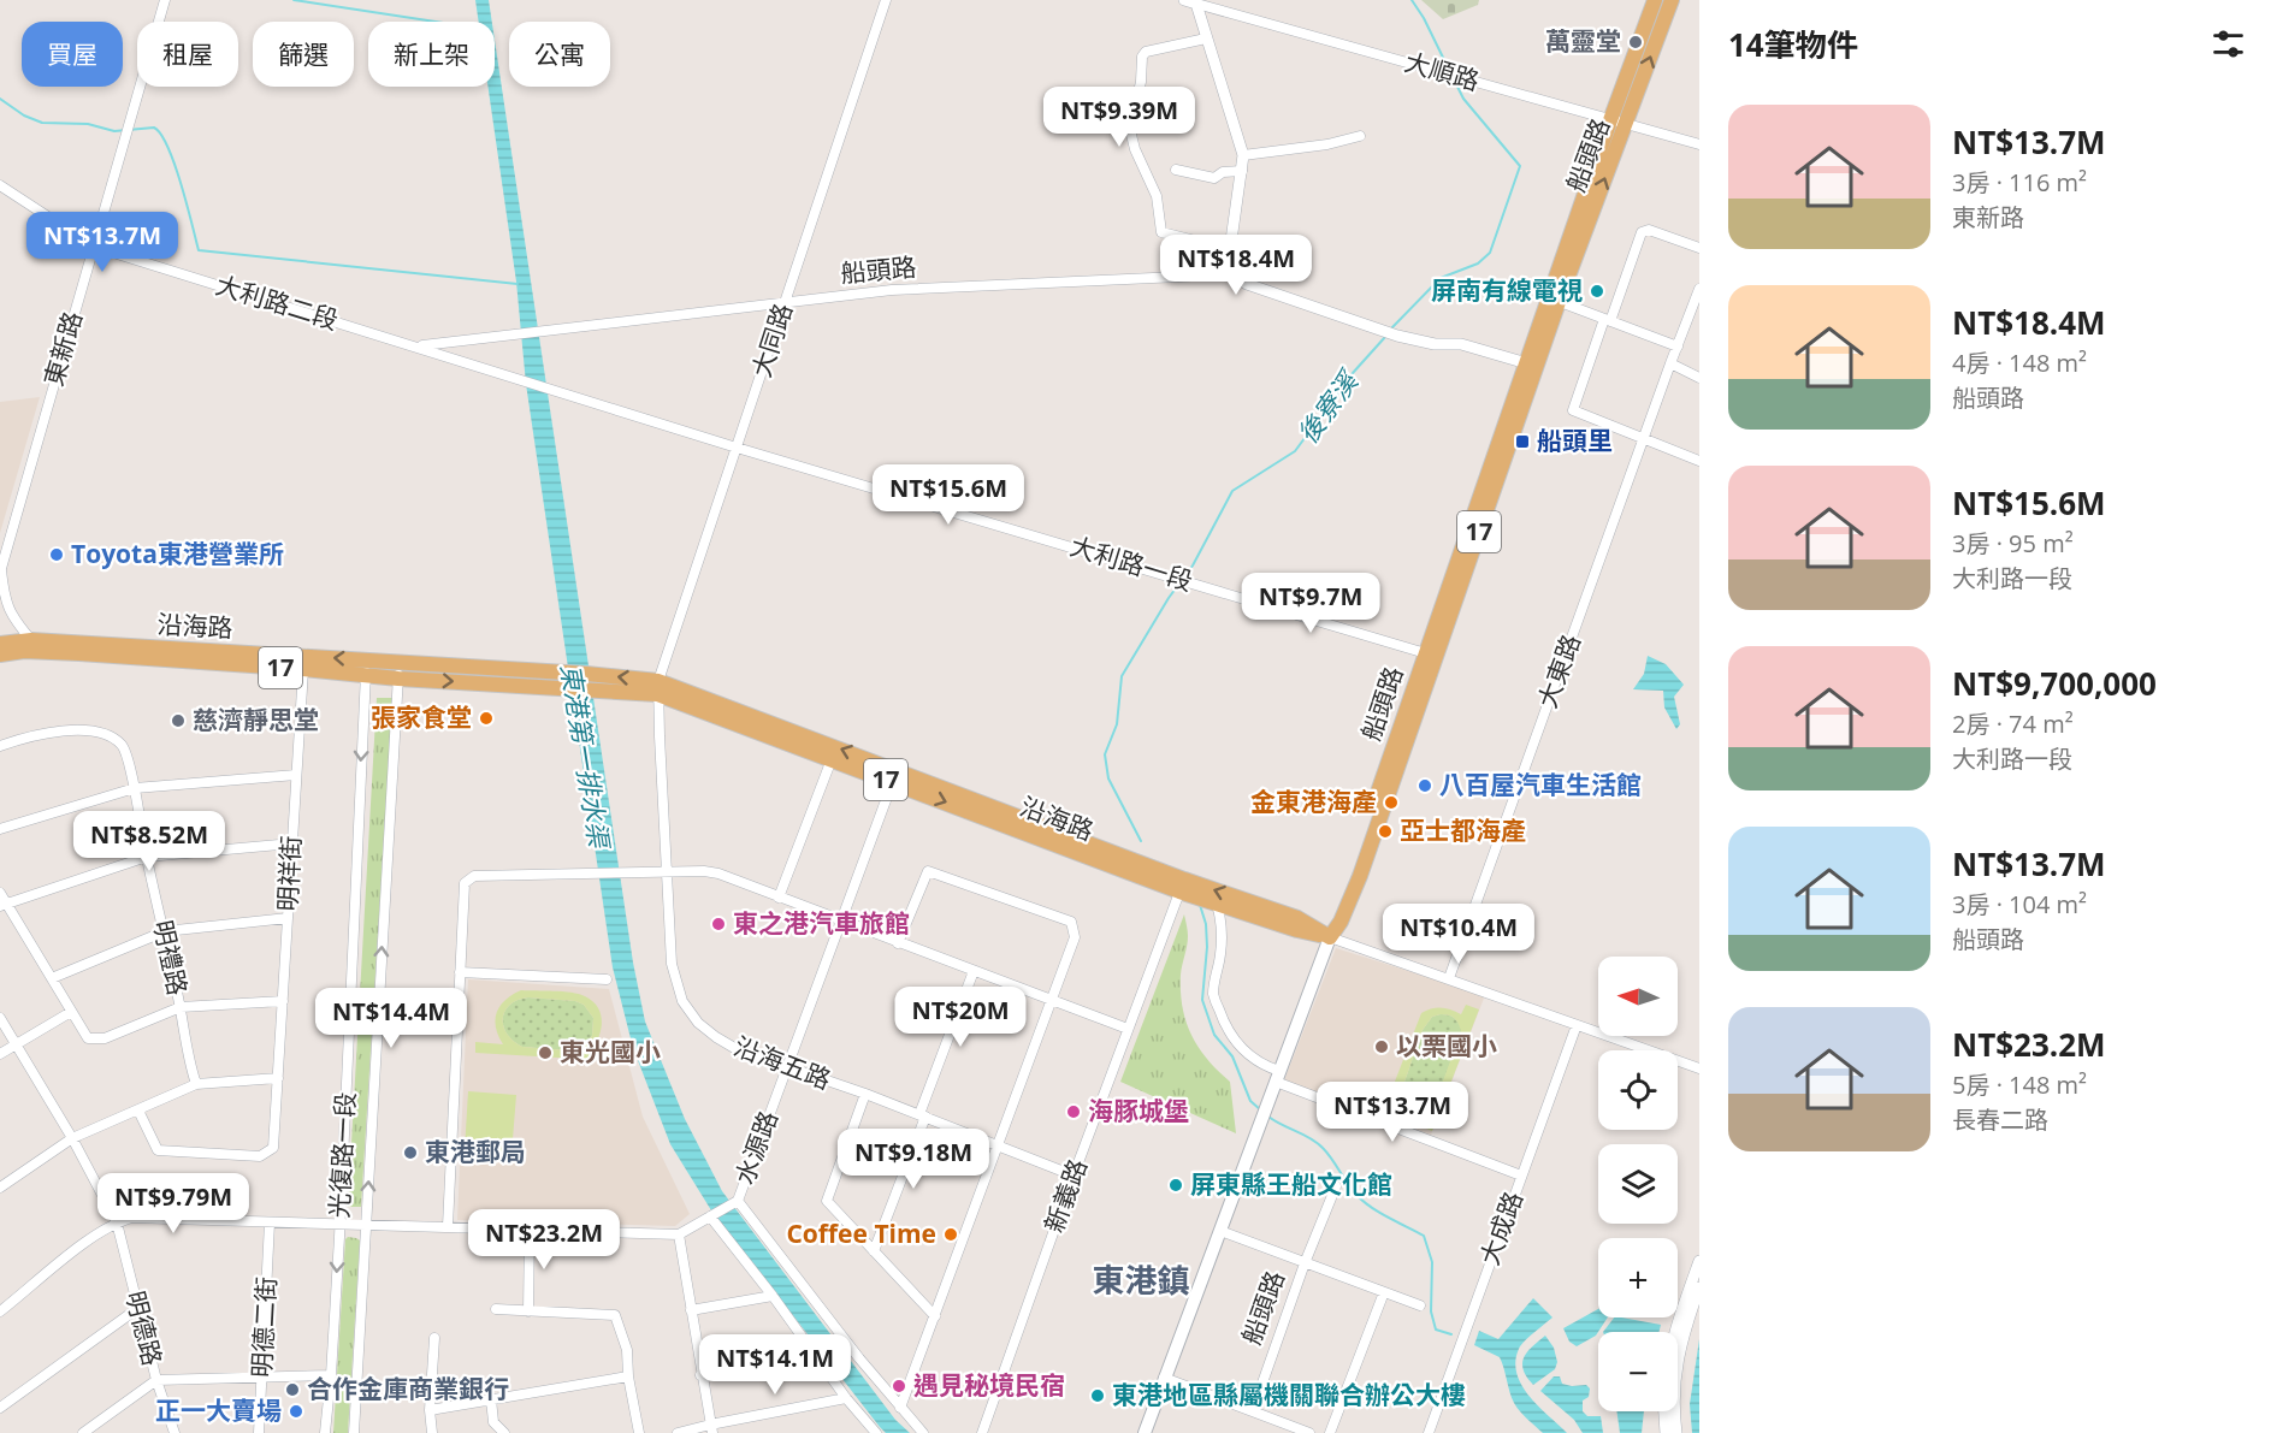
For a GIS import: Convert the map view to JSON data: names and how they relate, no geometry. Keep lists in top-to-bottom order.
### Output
{
  "streets": {
    "main road": ["船頭路", "17", "沿海路"],
    "street": [
      "大順路",
      "大利路二段",
      "大同路",
      "東新路",
      "大利路一段",
      "大東路",
      "明祥街",
      "明禮路",
      "沿海五路",
      "水源路",
      "光復路一段",
      "新義路",
      "大成路",
      "明德二街",
      "明德路"
    ]
  },
  "crossings": [
    ["大順路", "船頭路"],
    ["船頭路", "大利路二段"],
    ["船頭路", "大同路"],
    ["船頭路", "大利路一段"],
    ["船頭路", "沿海路"],
    ["大利路二段", "東新路"],
    ["大利路二段", "大利路一段"],
    ["大同路", "大利路一段"],
    ["大同路", "沿海路"],
    ["大同路", "沿海五路"],
    ["沿海路", "明祥街"],
    ["沿海路", "沿海五路"],
    ["沿海路", "水源路"],
    ["沿海路", "光復路一段"],
    ["沿海路", "新義路"],
    ["沿海五路", "水源路"],
    ["沿海五路", "新義路"]
  ],
  "districts": ["東港鎮"],
  "water": ["後寮溪", "東港第一排水渠"],
  "places": {
    "other": [
      "萬靈堂",
      "屏南有線電視",
      "Toyota東港營業所",
      "張家食堂",
      "慈濟靜思堂",
      "八百屋汽車生活館",
      "金東港海產",
      "亞士都海產",
      "東之港汽車旅館",
      "以栗國小",
      "東光國小",
      "海豚城堡",
      "東港郵局",
      "屏東縣王船文化館",
      "Coffee Time",
      "遇見秘境民宿",
      "合作金庫商業銀行",
      "東港地區縣屬機關聯合辦公大樓",
      "正一大賣場"
    ],
    "transit": ["船頭里"]
  },
  "north": "left",
  "page": {
    "heading": "14筆物件",
    "chip": [
      "買屋",
      "租屋",
      "篩選",
      "新上架",
      "公寓"
    ],
    "price": [
      "NT$9.39M",
      "NT$13.7M",
      "NT$18.4M",
      "NT$15.6M",
      "NT$9.7M",
      "NT$8.52M",
      "NT$10.4M",
      "NT$20M",
      "NT$14.4M",
      "NT$13.7M",
      "NT$9.18M",
      "NT$9.79M",
      "NT$23.2M",
      "NT$14.1M"
    ],
    "list": [
      {
        "name": "NT$13.7M",
        "note": "3房 · 116 m² · 東新路"
      },
      {
        "name": "NT$18.4M",
        "note": "4房 · 148 m² · 船頭路"
      },
      {
        "name": "NT$15.6M",
        "note": "3房 · 95 m² · 大利路一段"
      },
      {
        "name": "NT$9,700,000",
        "note": "2房 · 74 m² · 大利路一段"
      },
      {
        "name": "NT$13.7M",
        "note": "3房 · 104 m² · 船頭路"
      },
      {
        "name": "NT$23.2M",
        "note": "5房 · 148 m² · 長春二路"
      }
    ],
    "map_buttons": ["+", "−"]
  }
}
